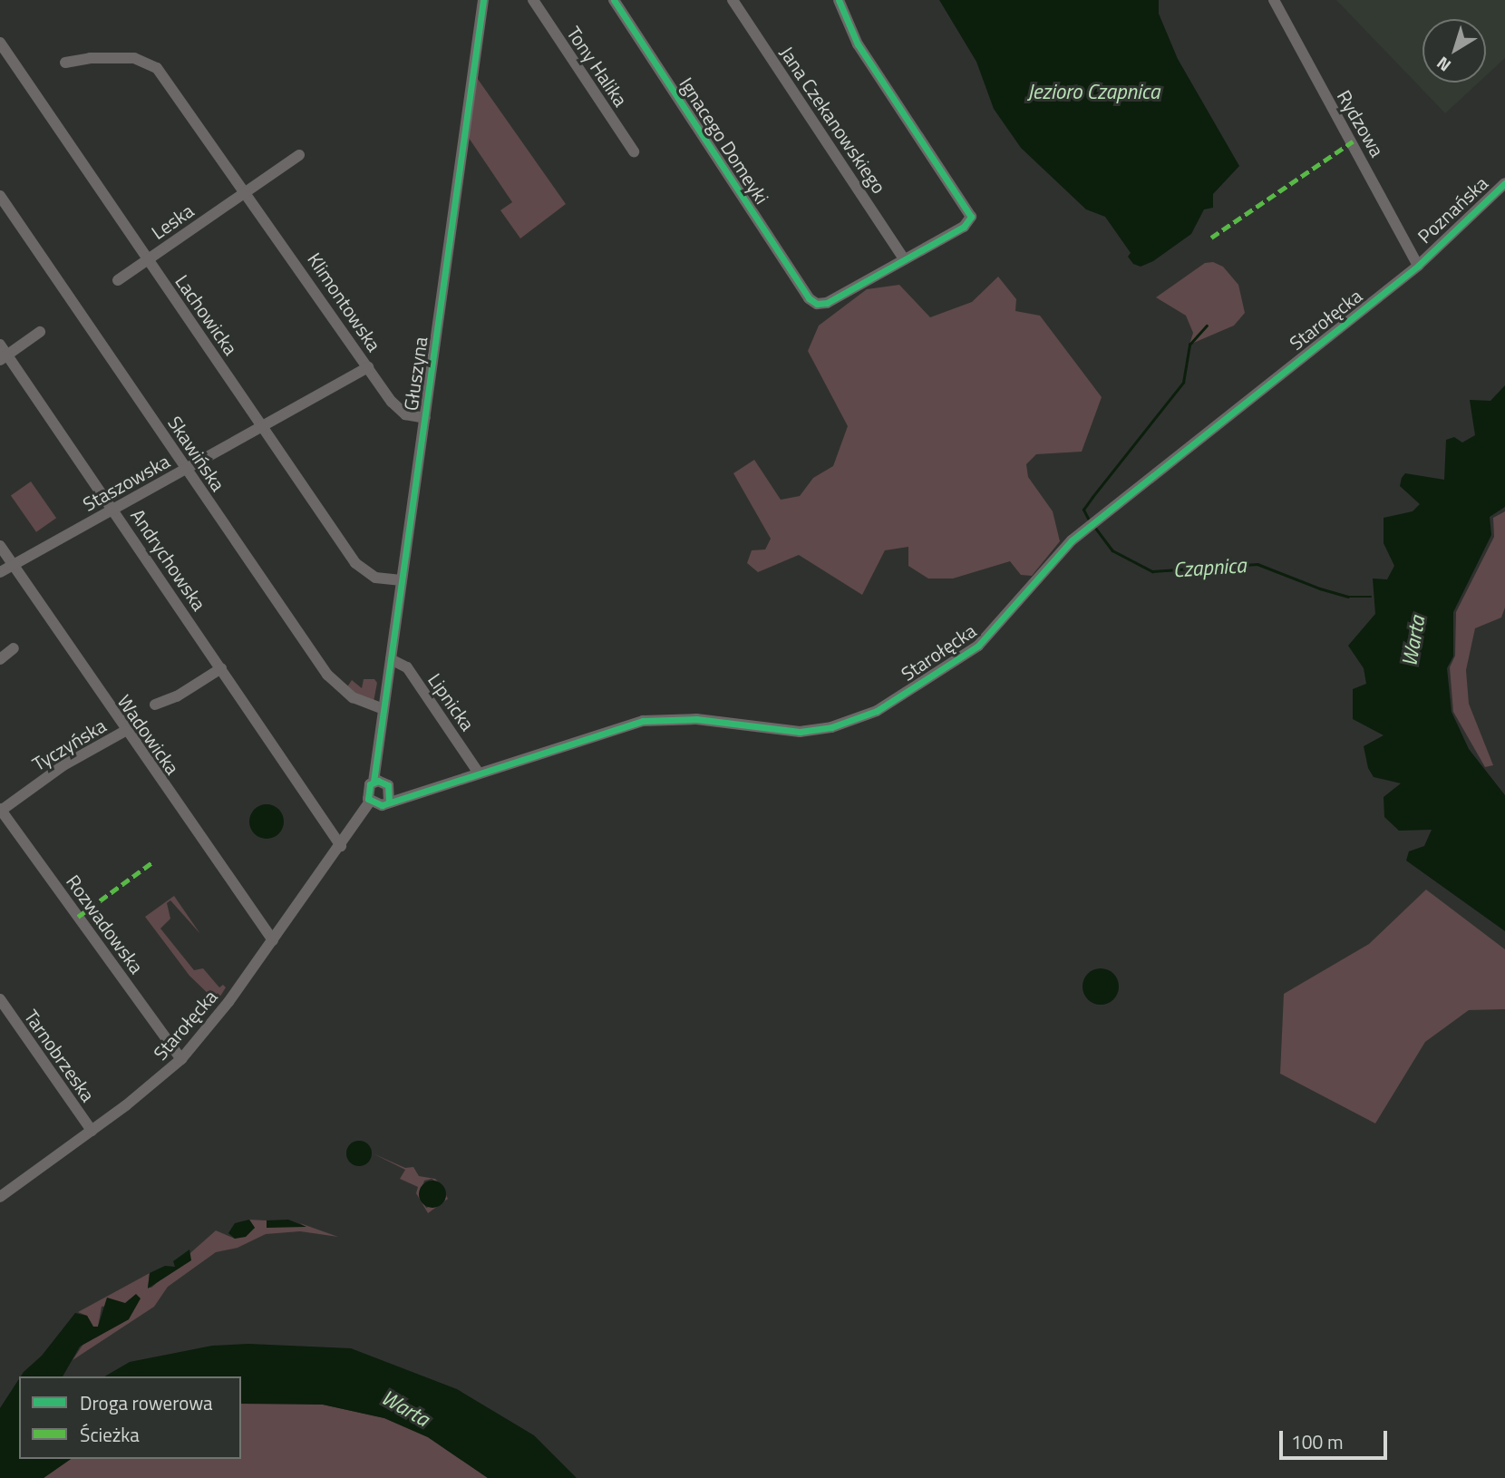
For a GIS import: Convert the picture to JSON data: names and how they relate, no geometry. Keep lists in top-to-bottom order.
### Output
{
  "streets": {
    "street": [
      "Tony Halika",
      "Jana Czekanowskiego",
      "Rydzowa",
      "Ignacego Domeyki",
      "Poznańska",
      "Leska",
      "Klimontowska",
      "Lachowicka",
      "Starołęcka",
      "Głuszyna",
      "Skawińska",
      "Staszowska",
      "Andrychowska",
      "Lipnicka",
      "Wadowicka",
      "Tyczyńska",
      "Rozwadowska",
      "Tarnobrzeska"
    ]
  },
  "crossings": [
    ["Jana Czekanowskiego", "Ignacego Domeyki"],
    ["Rydzowa", "Poznańska"],
    ["Rydzowa", "Starołęcka"],
    ["Poznańska", "Starołęcka"],
    ["Leska", "Klimontowska"],
    ["Leska", "Lachowicka"],
    ["Klimontowska", "Głuszyna"],
    ["Klimontowska", "Staszowska"],
    ["Lachowicka", "Głuszyna"],
    ["Lachowicka", "Staszowska"],
    ["Starołęcka", "Głuszyna"],
    ["Starołęcka", "Andrychowska"],
    ["Starołęcka", "Lipnicka"],
    ["Starołęcka", "Wadowicka"],
    ["Starołęcka", "Rozwadowska"],
    ["Starołęcka", "Tarnobrzeska"],
    ["Głuszyna", "Skawińska"],
    ["Głuszyna", "Lipnicka"],
    ["Skawińska", "Staszowska"],
    ["Staszowska", "Andrychowska"],
    ["Staszowska", "Wadowicka"],
    ["Wadowicka", "Tyczyńska"],
    ["Tyczyńska", "Rozwadowska"]
  ],
  "water": ["Jezioro Czapnica", "Czapnica", "Warta"],
  "legend": ["Droga rowerowa", "Ścieżka"],
  "scale_bar": "100 m",
  "north": "bottom left"
}
